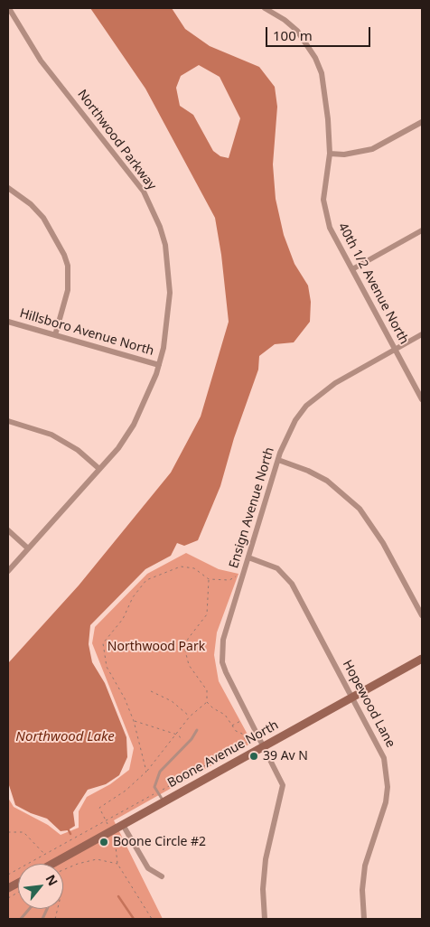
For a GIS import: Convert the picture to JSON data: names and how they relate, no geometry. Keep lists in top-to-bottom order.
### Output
{
  "streets": {
    "street": [
      "Northwood Parkway",
      "40th 1/2 Avenue North",
      "Hillsboro Avenue North",
      "Ensign Avenue North",
      "Hopewood Lane",
      "Boone Avenue North"
    ]
  },
  "crossings": [
    ["Northwood Parkway", "Hillsboro Avenue North"],
    ["40th 1/2 Avenue North", "Ensign Avenue North"],
    ["Ensign Avenue North", "Hopewood Lane"],
    ["Ensign Avenue North", "Boone Avenue North"],
    ["Hopewood Lane", "Boone Avenue North"]
  ],
  "water": ["Northwood Lake"],
  "parks": ["Northwood Park"],
  "places": ["39 Av N", "Boone Circle #2"],
  "scale_bar": "100 m",
  "north": "top right"
}
